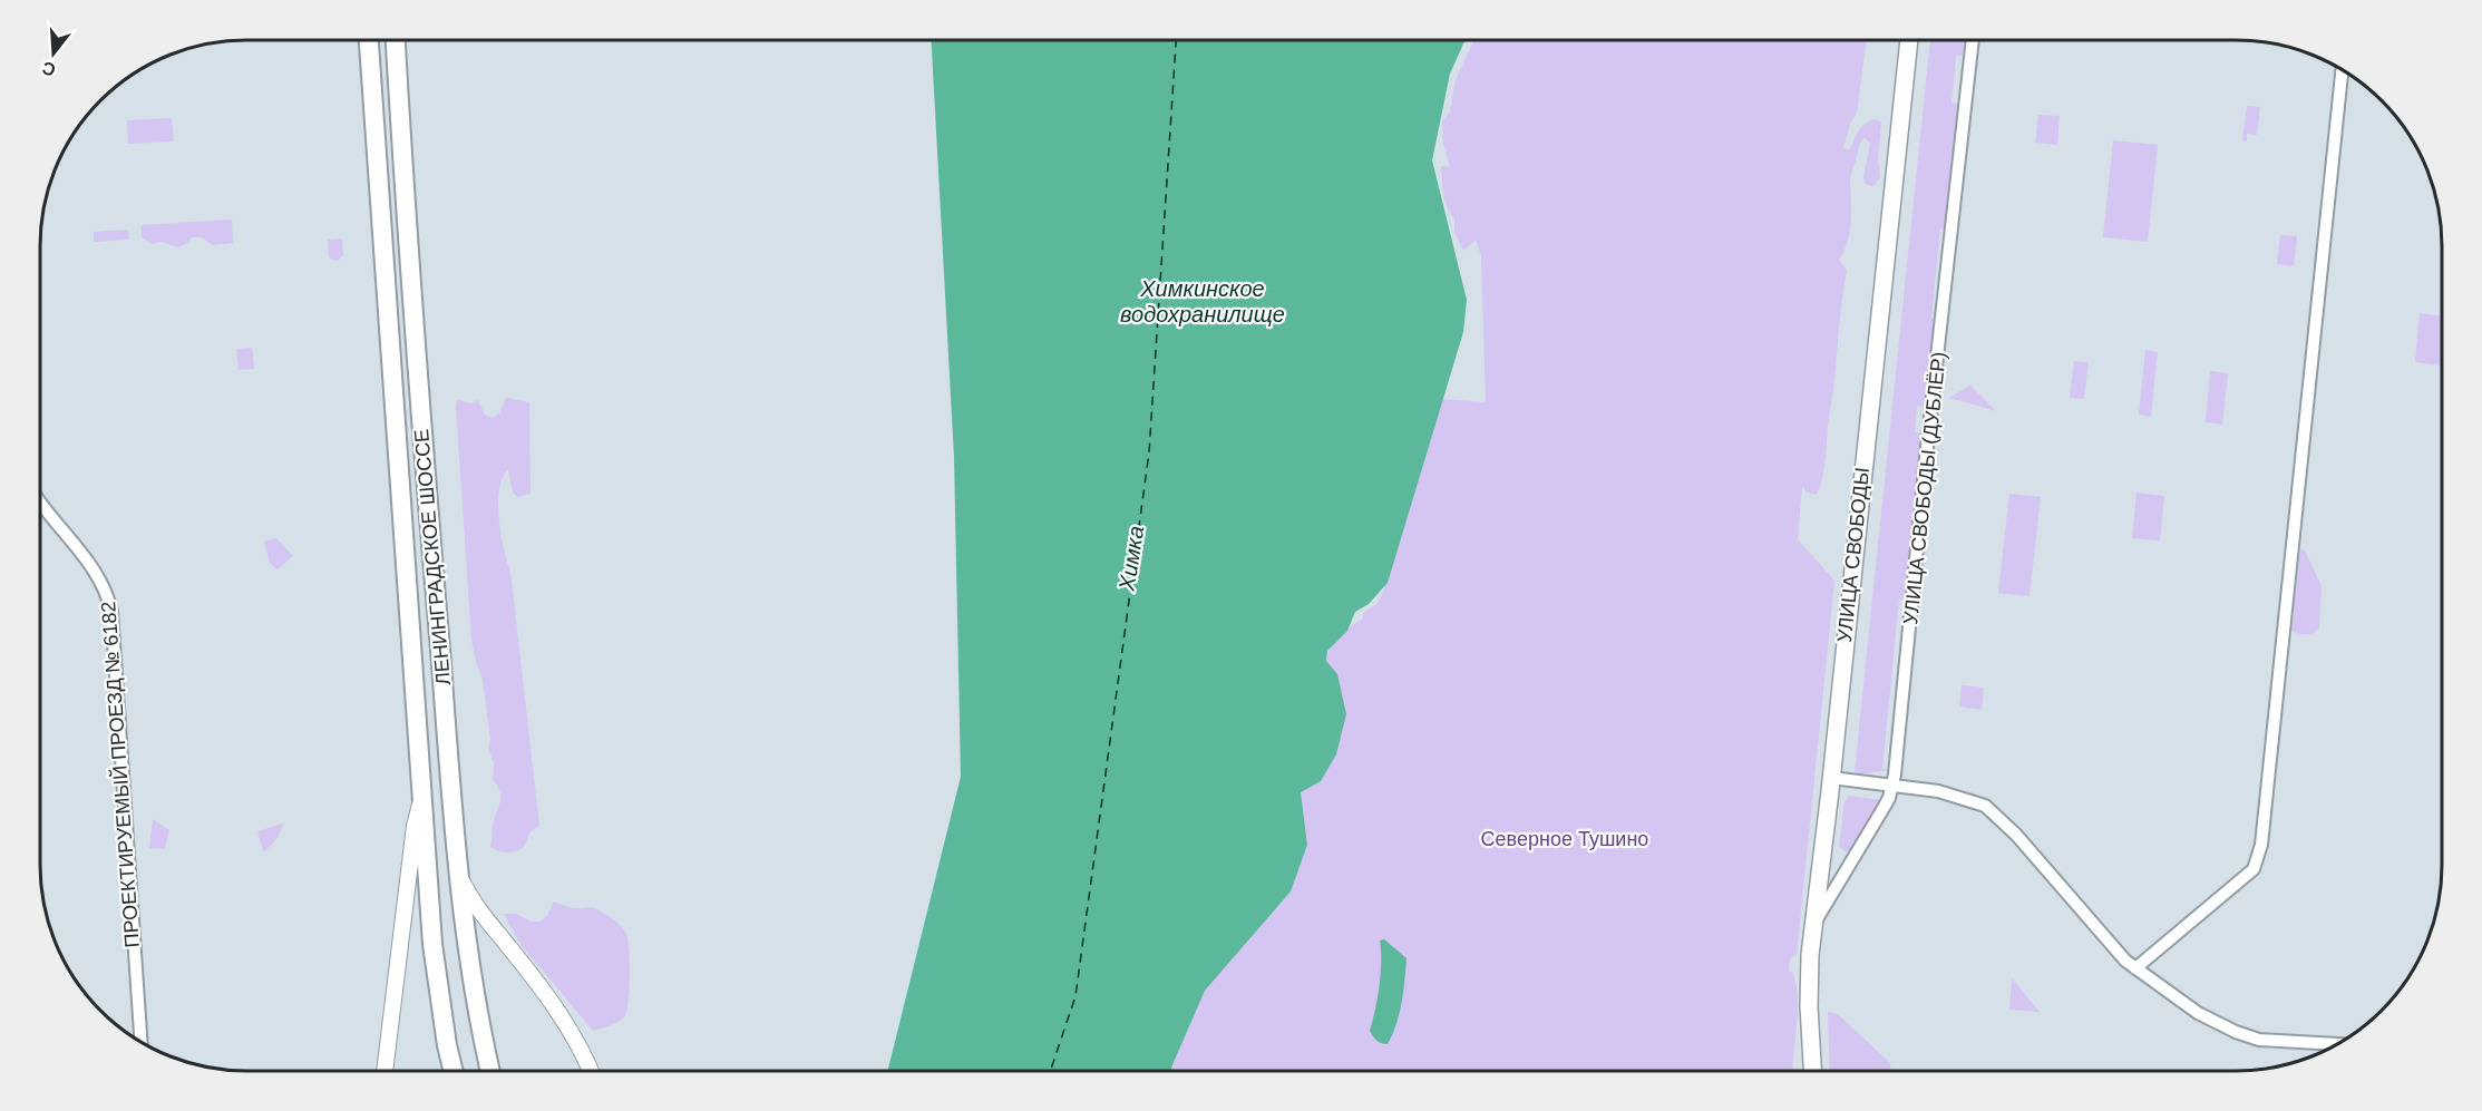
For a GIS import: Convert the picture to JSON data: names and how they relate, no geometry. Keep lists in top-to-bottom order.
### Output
{
  "streets": {
    "main road": ["УЛИЦА СВОБОДЫ", "ЛЕНИНГРАДСКОЕ ШОССЕ"],
    "street": ["УЛИЦА СВОБОДЫ (ДУБЛЁР)", "ПРОЕКТИРУЕМЫЙ ПРОЕЗД № 6182"]
  },
  "crossings": [
    ["УЛИЦА СВОБОДЫ (ДУБЛЁР)", "УЛИЦА СВОБОДЫ"]
  ],
  "water": ["Химкинское водохранилище", "Химка"],
  "parks": ["Северное Тушино"],
  "north": "bottom"
}
